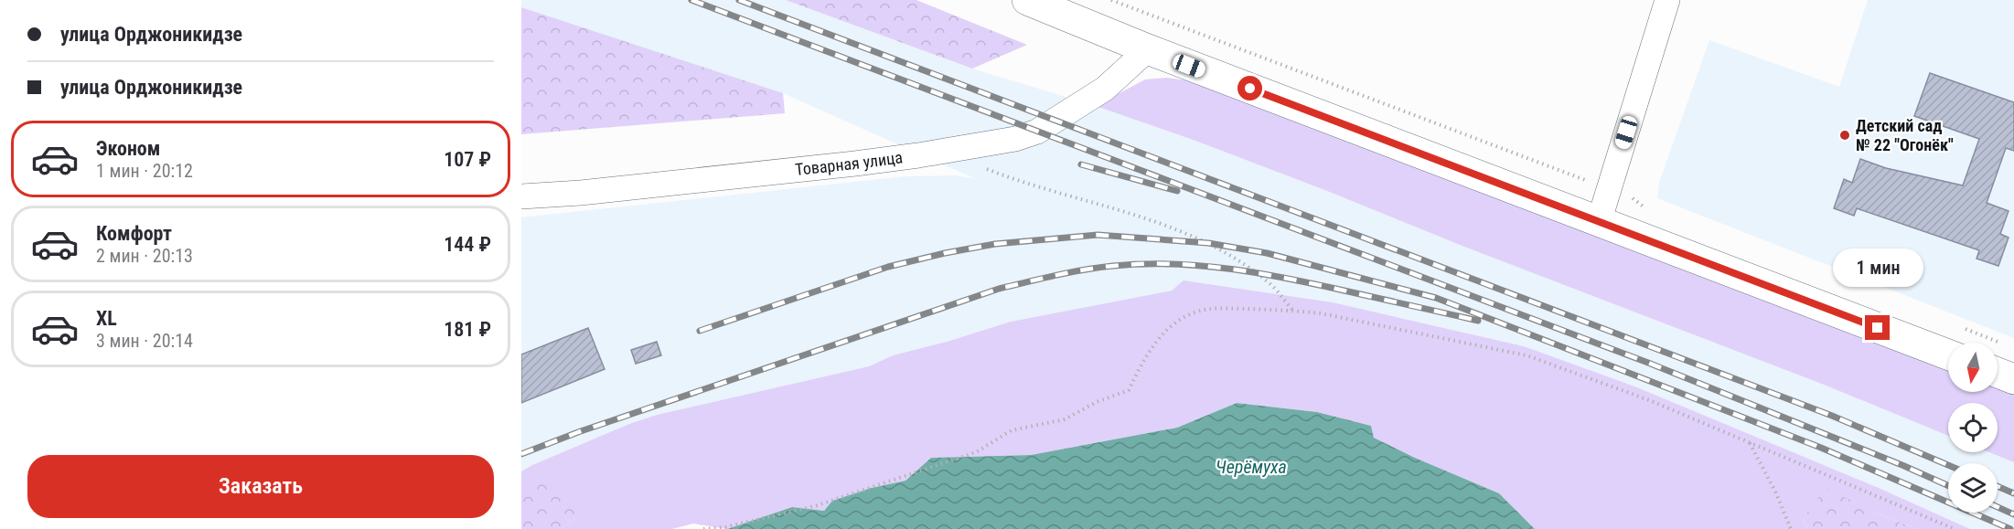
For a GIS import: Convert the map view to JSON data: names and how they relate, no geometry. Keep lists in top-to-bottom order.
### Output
{
  "streets": {
    "street": ["Товарная улица"]
  },
  "water": ["Черёмуха"],
  "places": ["Детский сад № 22 \"Огонёк\""],
  "north": "bottom",
  "page": {
    "banner": ["улица Орджоникидзе", "улица Орджоникидзе"],
    "list": [
      {
        "name": "Эконом",
        "note": "1 мин · 20:12",
        "value": "107 ₽"
      },
      {
        "name": "Комфорт",
        "note": "2 мин · 20:13",
        "value": "144 ₽"
      },
      {
        "name": "XL",
        "note": "3 мин · 20:14",
        "value": "181 ₽"
      }
    ],
    "bubble": "1 мин",
    "buttons": "Заказать"
  }
}
